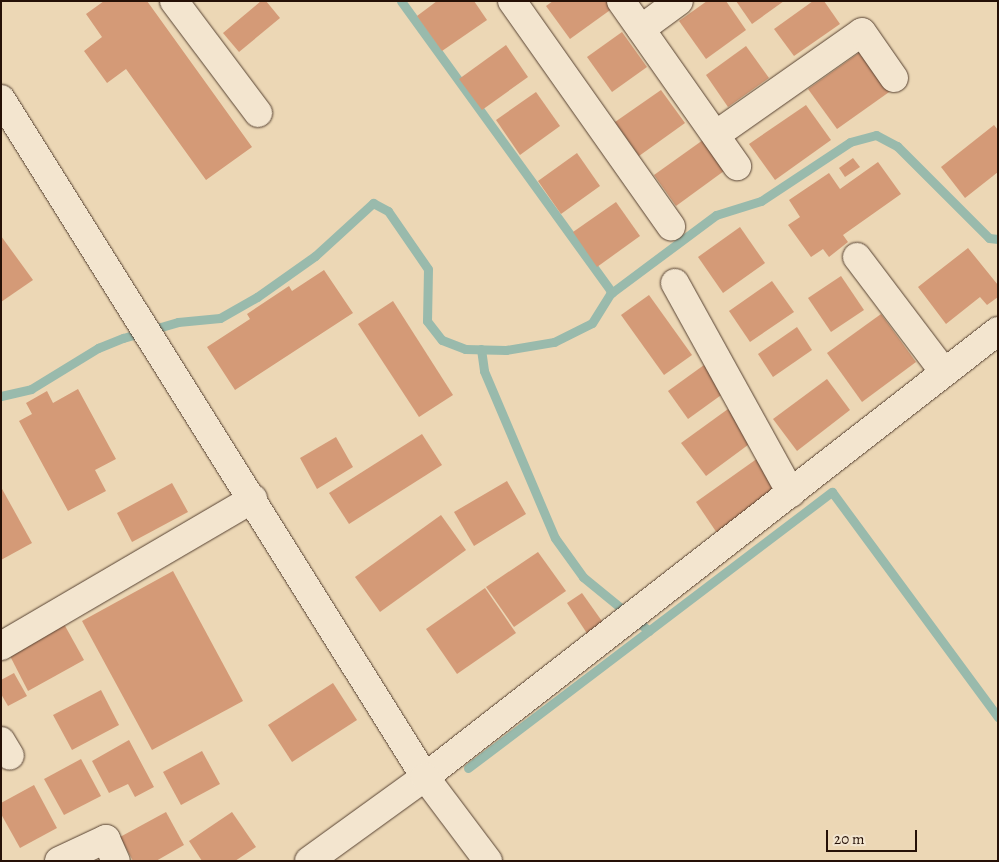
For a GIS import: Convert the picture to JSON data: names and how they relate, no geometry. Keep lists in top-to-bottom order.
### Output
{
  "scale_bar": "20 m"
}
